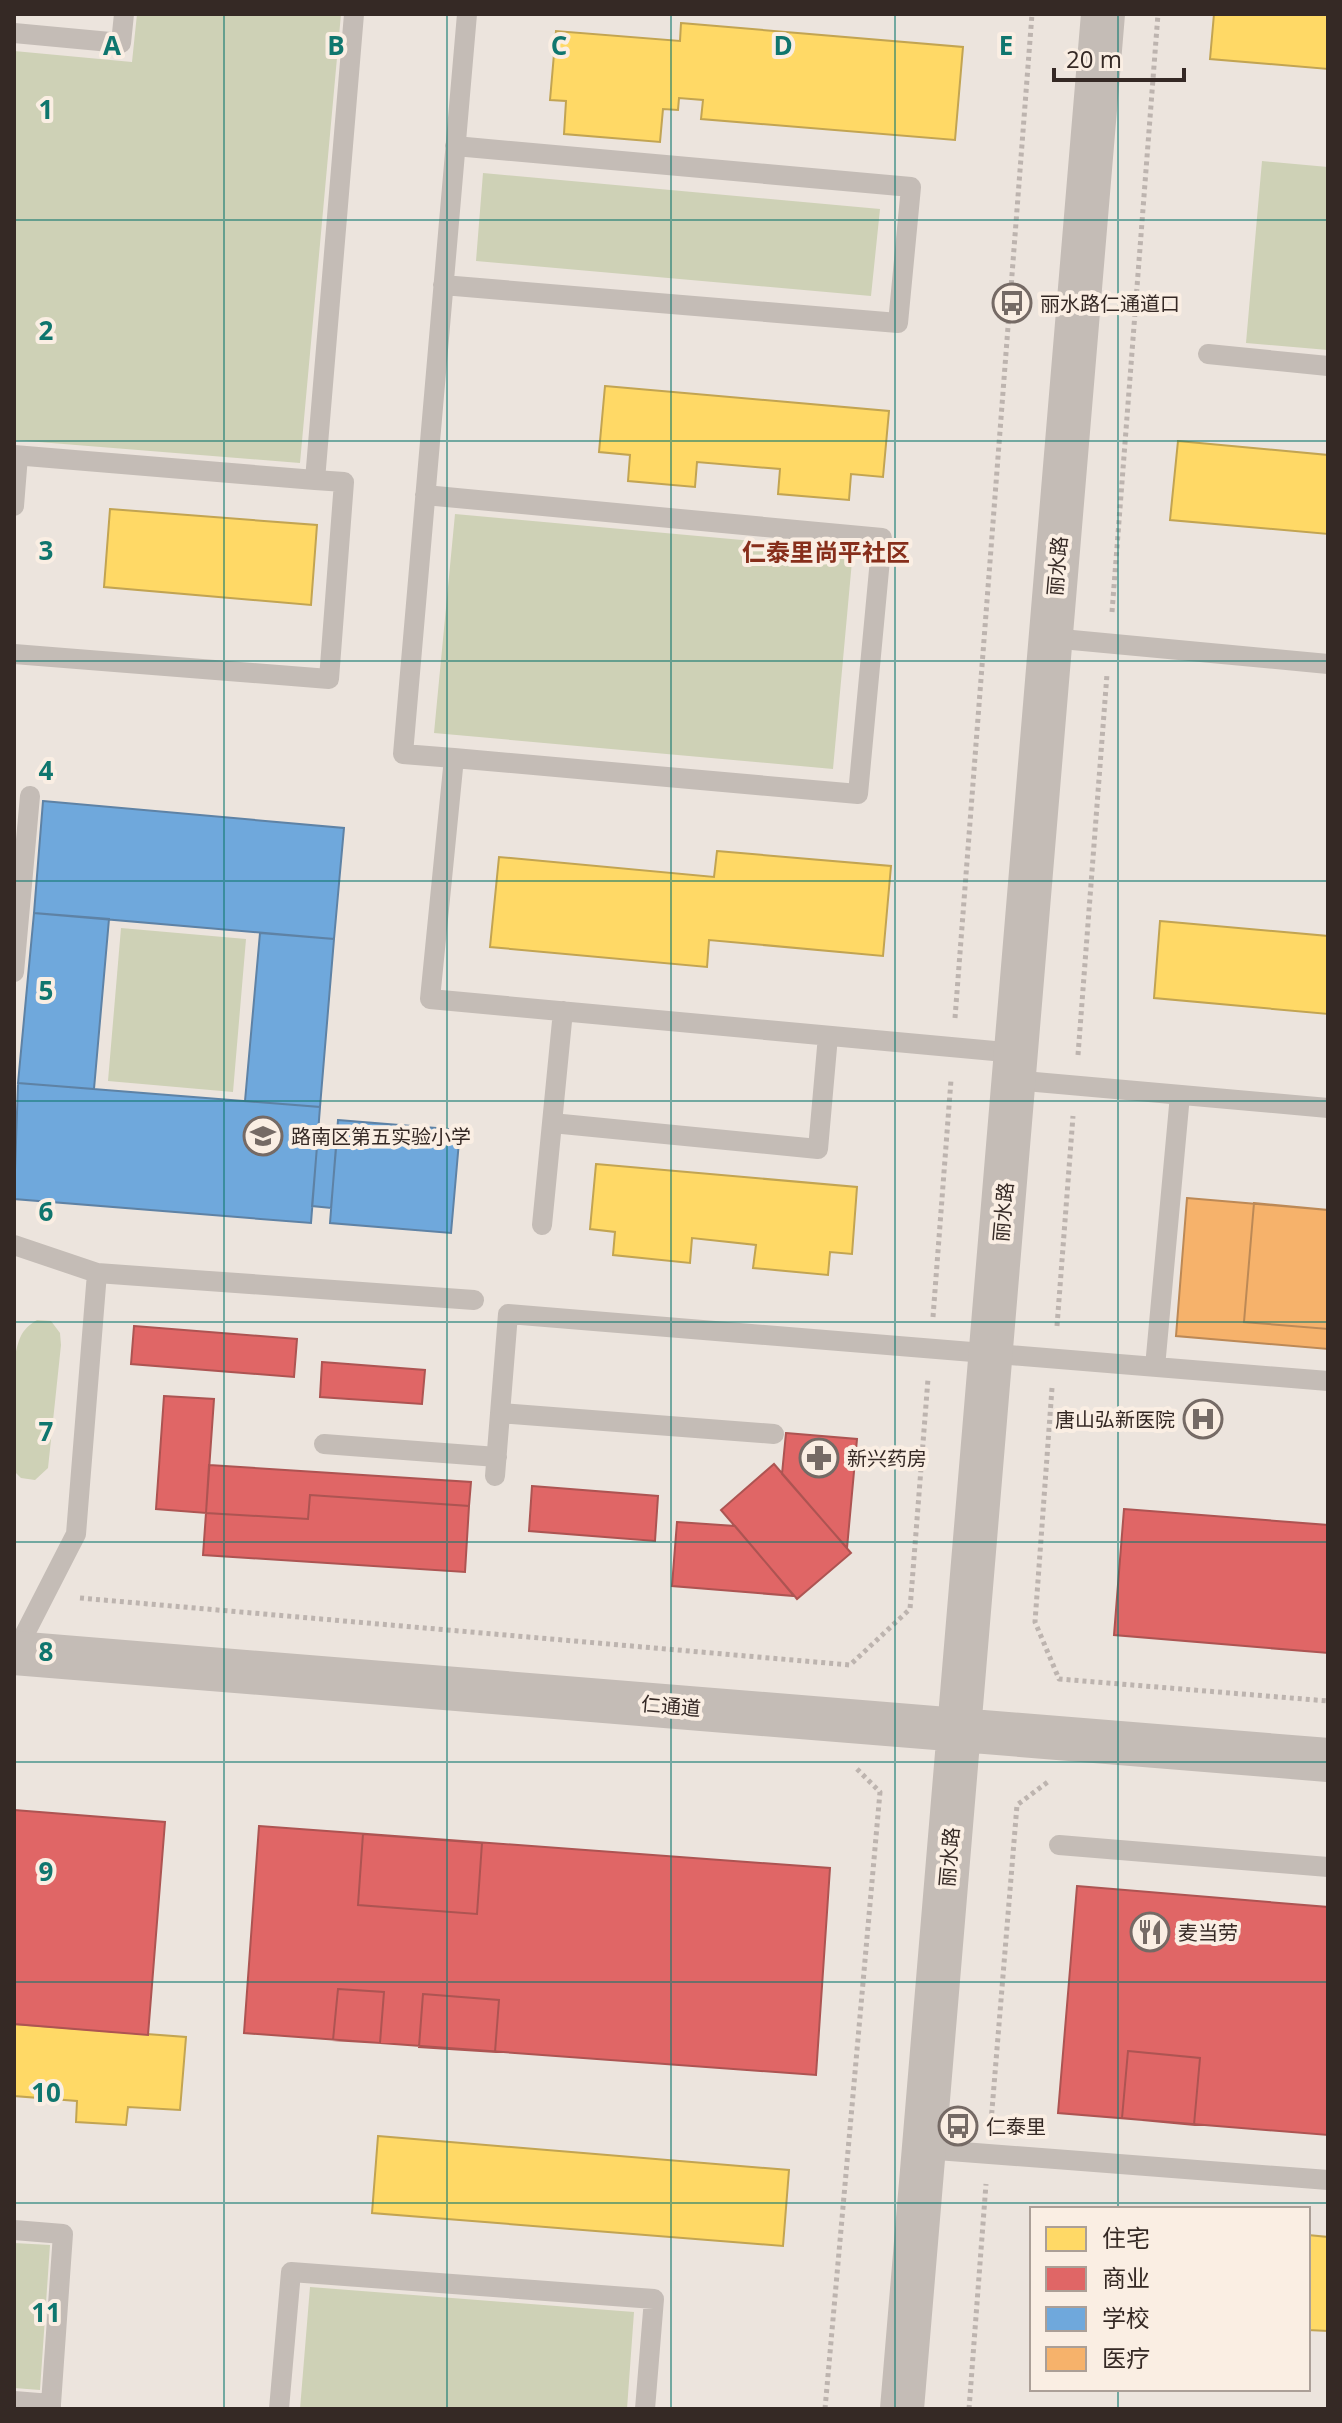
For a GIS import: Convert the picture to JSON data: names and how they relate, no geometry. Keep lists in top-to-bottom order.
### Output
{
  "streets": {
    "street": ["丽水路", "仁通道"]
  },
  "crossings": [
    ["丽水路", "仁通道"]
  ],
  "districts": ["仁泰里尚平社区"],
  "places": {
    "bus stop": ["丽水路仁通道口", "仁泰里"],
    "school or university": ["路南区第五实验小学"],
    "hospital": ["唐山弘新医院"],
    "pharmacy": ["新兴药房"],
    "restaurant": ["麦当劳"]
  },
  "legend": [
    "住宅",
    "商业",
    "学校",
    "医疗"
  ],
  "scale_bar": "20 m",
  "grid": {
    "columns": [
      "A",
      "B",
      "C",
      "D",
      "E"
    ],
    "rows": [
      "1",
      "2",
      "3",
      "4",
      "5",
      "6",
      "7",
      "8",
      "9",
      "10",
      "11"
    ]
  }
}
